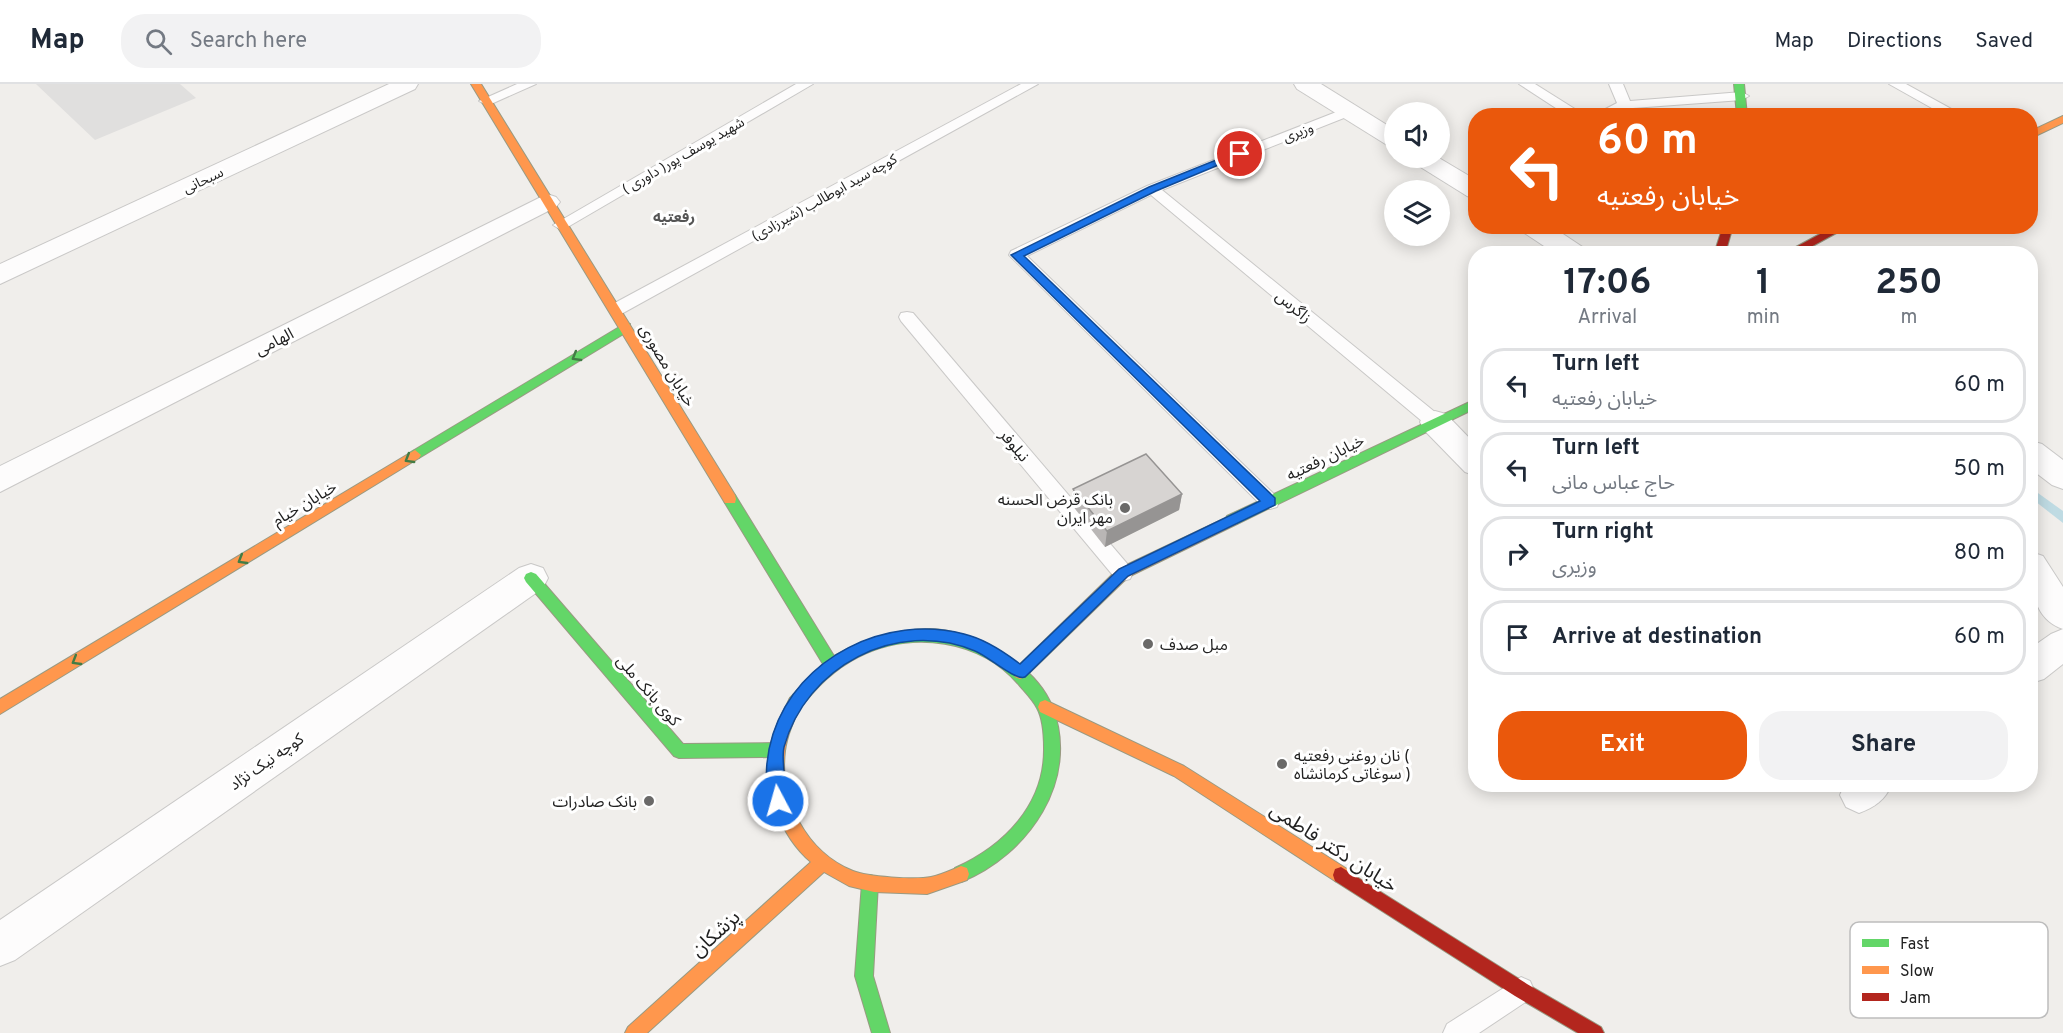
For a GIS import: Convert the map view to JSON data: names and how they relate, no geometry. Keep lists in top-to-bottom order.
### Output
{
  "streets": {
    "main road": [
      "خیابان مصوری",
      "خیابان رفعتیه",
      "خیابان خیام",
      "کوی بانک ملی",
      "خیابان دکتر فاطمی",
      "پزشکان"
    ],
    "street": ["سبحانی", "الهامی", "کوچه نیک نژاد"],
    "lane": [
      "وزیری",
      "شهید یوسف پور( داوری )",
      "کوچه سید ابوطالب (شیرزادی)",
      "زاگرس",
      "نیلوفر"
    ]
  },
  "crossings": [
    ["وزیری", "زاگرس"],
    ["وزیری", "خیابان رفعتیه"],
    ["شهید یوسف پور( داوری )", "الهامی"],
    ["شهید یوسف پور( داوری )", "خیابان مصوری"],
    ["کوچه سید ابوطالب (شیرزادی)", "خیابان مصوری"],
    ["زاگرس", "خیابان رفعتیه"],
    ["الهامی", "خیابان مصوری"],
    ["خیابان مصوری", "خیابان خیام"],
    ["نیلوفر", "خیابان رفعتیه"],
    ["کوی بانک ملی", "کوچه نیک نژاد"]
  ],
  "one_way": ["خیابان خیام"],
  "districts": ["رفعتیه"],
  "places": [
    "بانک قرض الحسنه مهر ایران",
    "مبل صدف",
    "نان روغنی رفعتیه ( سوغاتی کرمانشاه )",
    "بانک صادرات"
  ],
  "legend": ["Fast", "Slow", "Jam"],
  "page": {
    "header": "Map",
    "search": "Search here",
    "nav": ["Map", "Directions", "Saved"],
    "turn": ["60 m", "خیابان رفعتیه"],
    "eta": [
      "17:06",
      "Arrival",
      "1",
      "min",
      "250",
      "m"
    ],
    "list": [
      {
        "name": "Turn left",
        "note": "خیابان رفعتیه",
        "value": "60 m"
      },
      {
        "name": "Turn left",
        "note": "حاج عباس مانی",
        "value": "50 m"
      },
      {
        "name": "Turn right",
        "note": "وزیری",
        "value": "80 m"
      },
      {
        "name": "Arrive at destination",
        "value": "60 m"
      }
    ],
    "buttons": ["Exit", "Share"]
  }
}
